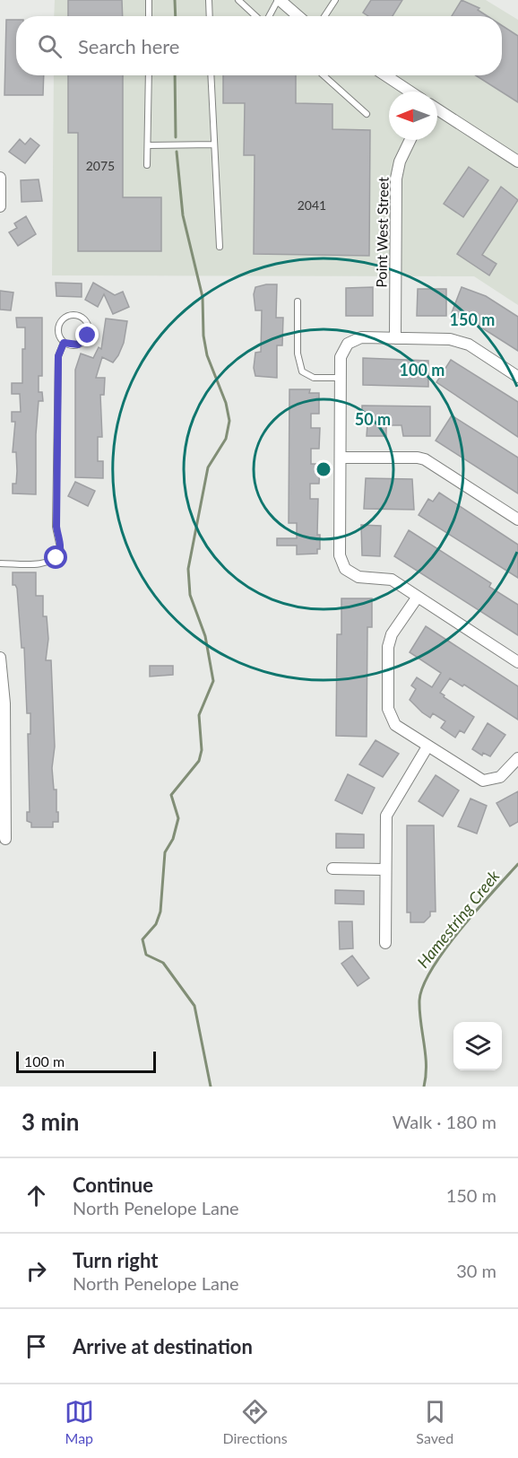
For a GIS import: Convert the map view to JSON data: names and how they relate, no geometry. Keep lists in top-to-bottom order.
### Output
{
  "streets": {
    "street": ["Point West Street"]
  },
  "water": ["Hamestring Creek"],
  "house_numbers": ["2075", "2041"],
  "scale_bar": "100 m",
  "north": "left",
  "page": {
    "search": "Search here",
    "scale": "100 m",
    "heading": ["3 min", "Walk · 180 m"],
    "list": [
      ["Continue", "North Penelope Lane", "150 m"],
      ["Turn right", "North Penelope Lane", "30 m"],
      "Arrive at destination"
    ],
    "nav": ["Map", "Directions", "Saved"]
  },
  "rings": ["150 m", "100 m", "50 m"]
}
